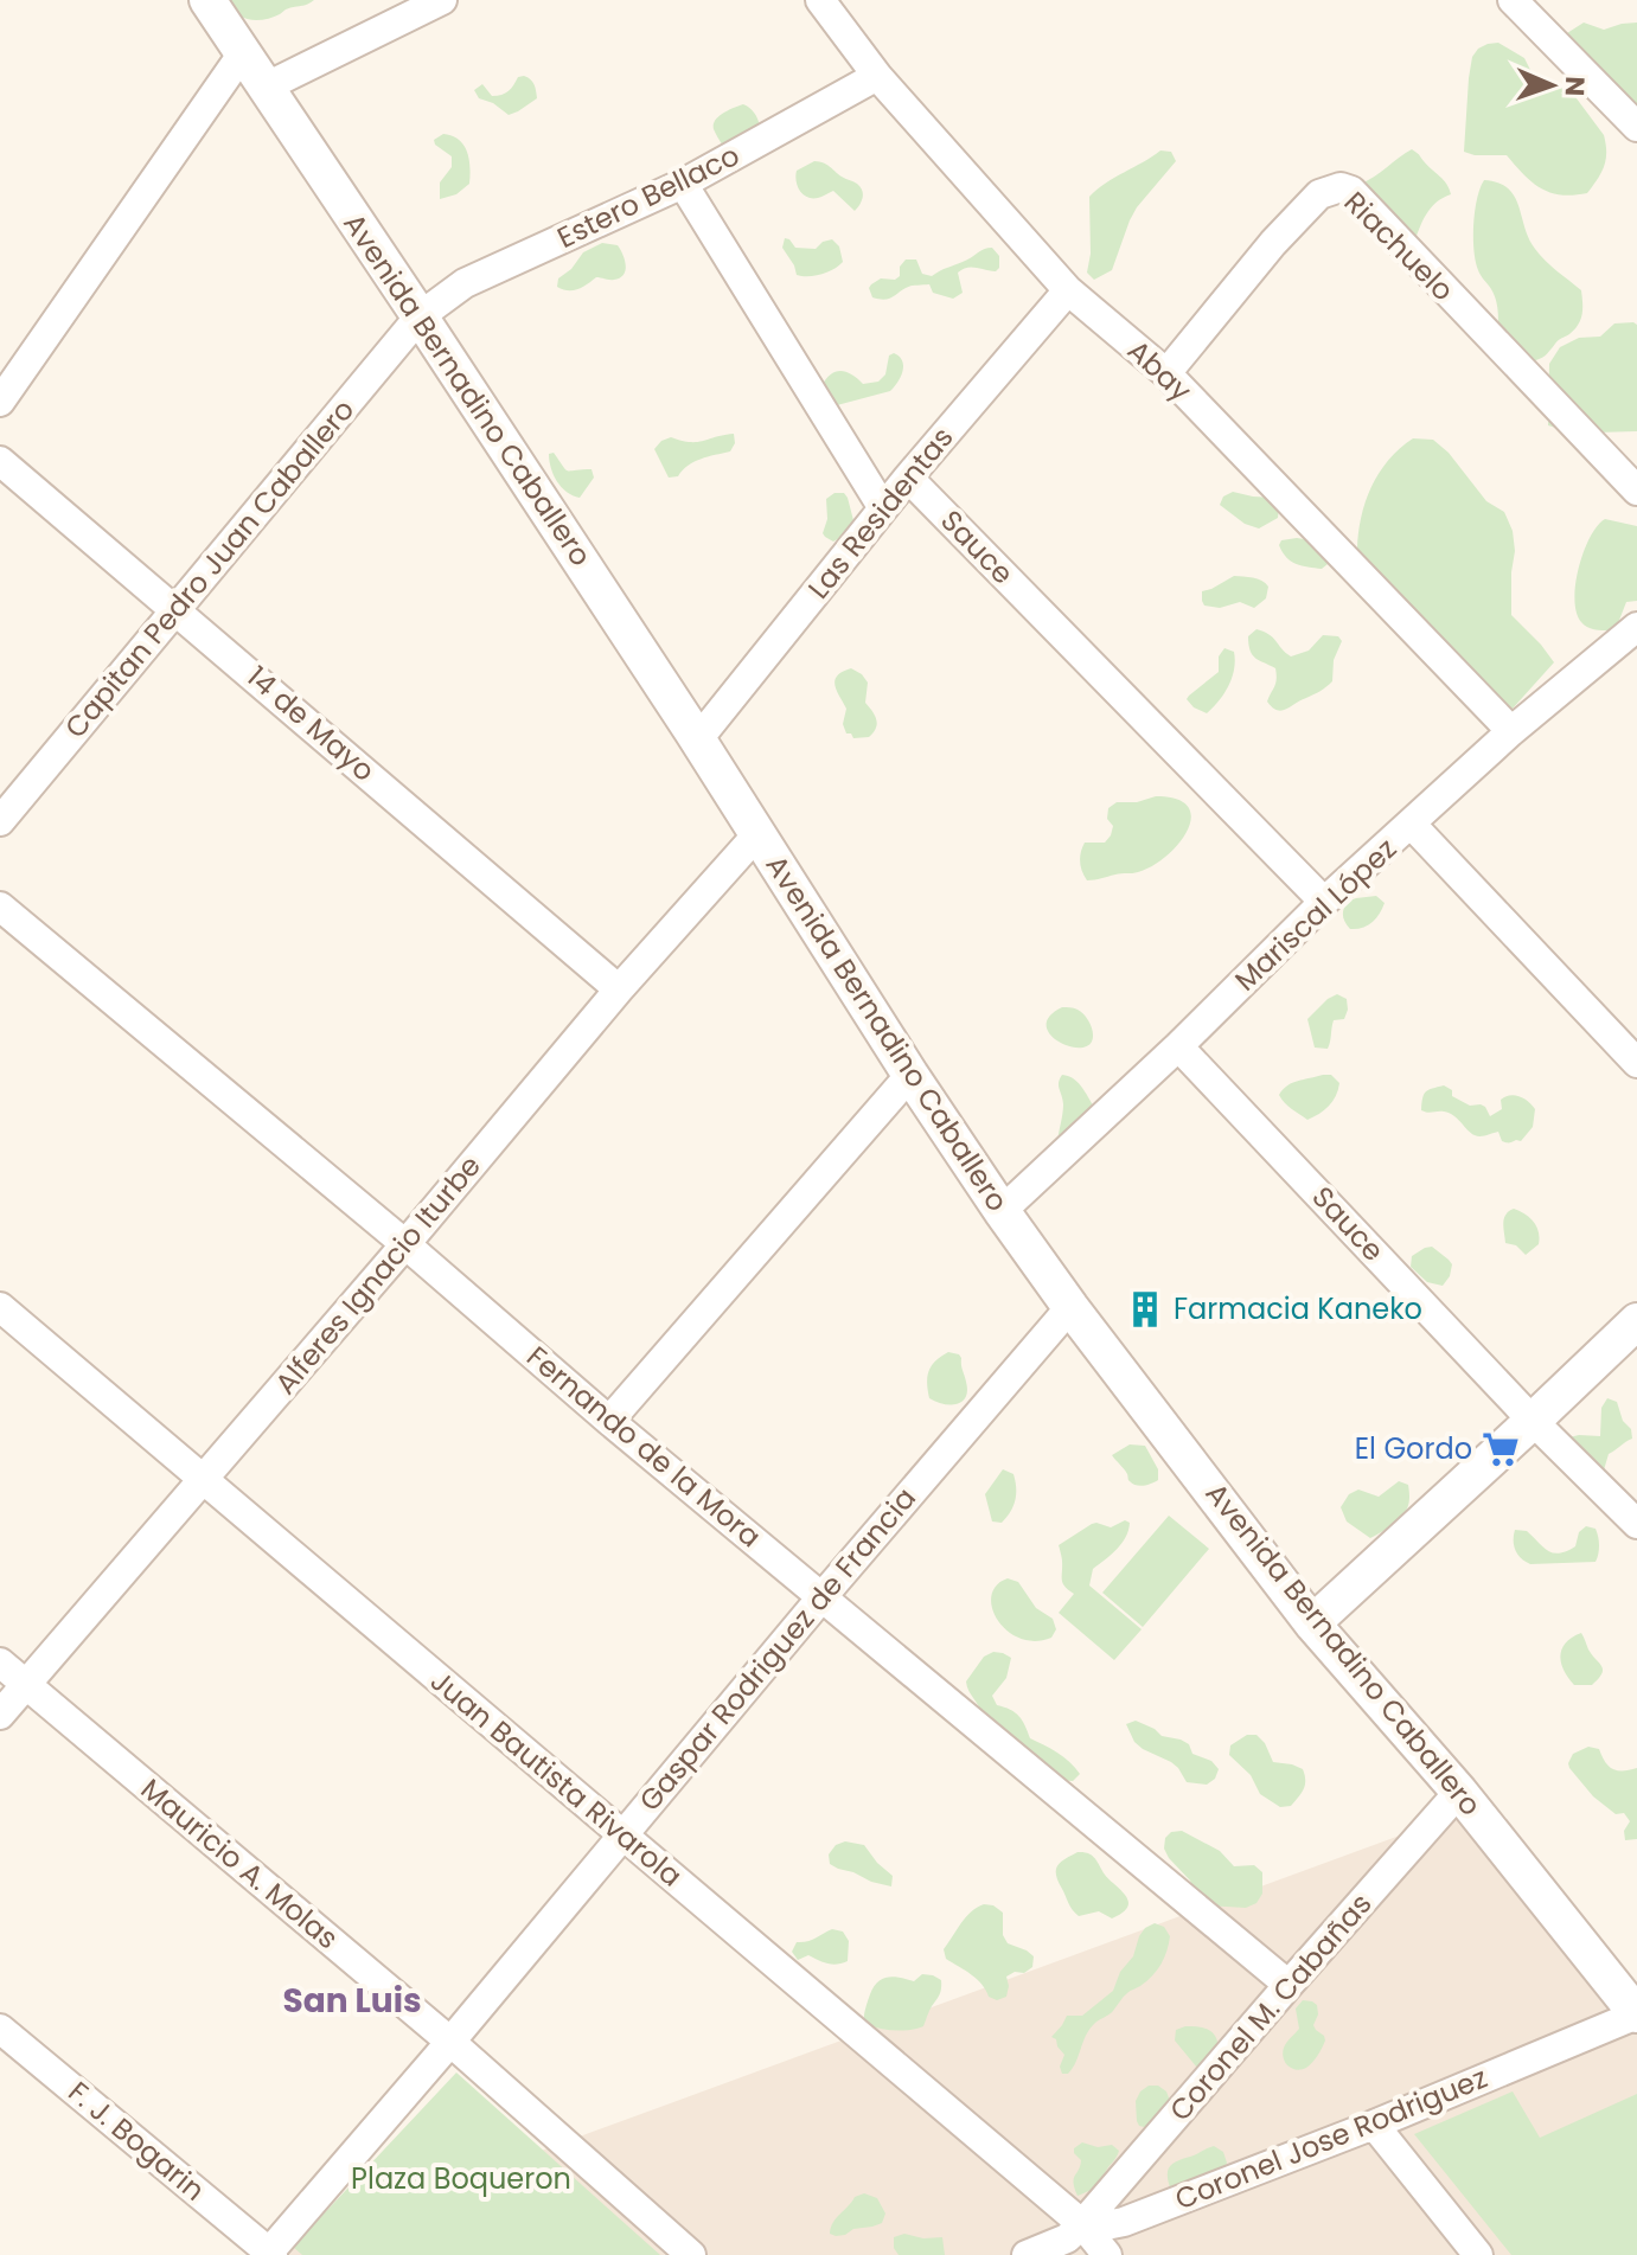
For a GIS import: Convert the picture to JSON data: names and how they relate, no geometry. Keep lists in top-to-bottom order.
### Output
{
  "streets": {
    "street": [
      "Estero Bellaco",
      "Riachuelo",
      "Abay",
      "Avenida Bernadino Caballero",
      "Las Residentas",
      "Sauce",
      "Capitan Pedro Juan Caballero",
      "14 de Mayo",
      "Mariscal López",
      "Alferes Ignacio Iturbe",
      "Fernando de la Mora",
      "Gaspar Rodriguez de Francia",
      "Juan Bautista Rivarola",
      "Mauricio A. Molas",
      "Coronel M. Cabañas",
      "Coronel Jose Rodriguez",
      "F. J. Bogarin"
    ]
  },
  "crossings": [
    ["Estero Bellaco", "Abay"],
    ["Estero Bellaco", "Avenida Bernadino Caballero"],
    ["Estero Bellaco", "Capitan Pedro Juan Caballero"],
    ["Riachuelo", "Abay"],
    ["Abay", "Las Residentas"],
    ["Abay", "Mariscal López"],
    ["Avenida Bernadino Caballero", "Las Residentas"],
    ["Avenida Bernadino Caballero", "Capitan Pedro Juan Caballero"],
    ["Avenida Bernadino Caballero", "Mariscal López"],
    ["Avenida Bernadino Caballero", "Alferes Ignacio Iturbe"],
    ["Avenida Bernadino Caballero", "Gaspar Rodriguez de Francia"],
    ["Avenida Bernadino Caballero", "Coronel M. Cabañas"],
    ["Avenida Bernadino Caballero", "Coronel Jose Rodriguez"],
    ["Las Residentas", "Sauce"],
    ["Sauce", "Mariscal López"],
    ["Capitan Pedro Juan Caballero", "14 de Mayo"],
    ["14 de Mayo", "Alferes Ignacio Iturbe"],
    ["Alferes Ignacio Iturbe", "Fernando de la Mora"],
    ["Alferes Ignacio Iturbe", "Juan Bautista Rivarola"],
    ["Alferes Ignacio Iturbe", "Mauricio A. Molas"],
    ["Fernando de la Mora", "Gaspar Rodriguez de Francia"],
    ["Fernando de la Mora", "Coronel M. Cabañas"],
    ["Gaspar Rodriguez de Francia", "Juan Bautista Rivarola"],
    ["Gaspar Rodriguez de Francia", "Mauricio A. Molas"],
    ["Gaspar Rodriguez de Francia", "F. J. Bogarin"],
    ["Juan Bautista Rivarola", "Coronel M. Cabañas"],
    ["Juan Bautista Rivarola", "Coronel Jose Rodriguez"],
    ["Coronel M. Cabañas", "Coronel Jose Rodriguez"]
  ],
  "districts": ["San Luis"],
  "parks": ["Plaza Boqueron"],
  "places": {
    "building": ["Farmacia Kaneko"],
    "supermarket": ["El Gordo"]
  },
  "north": "right"
}
